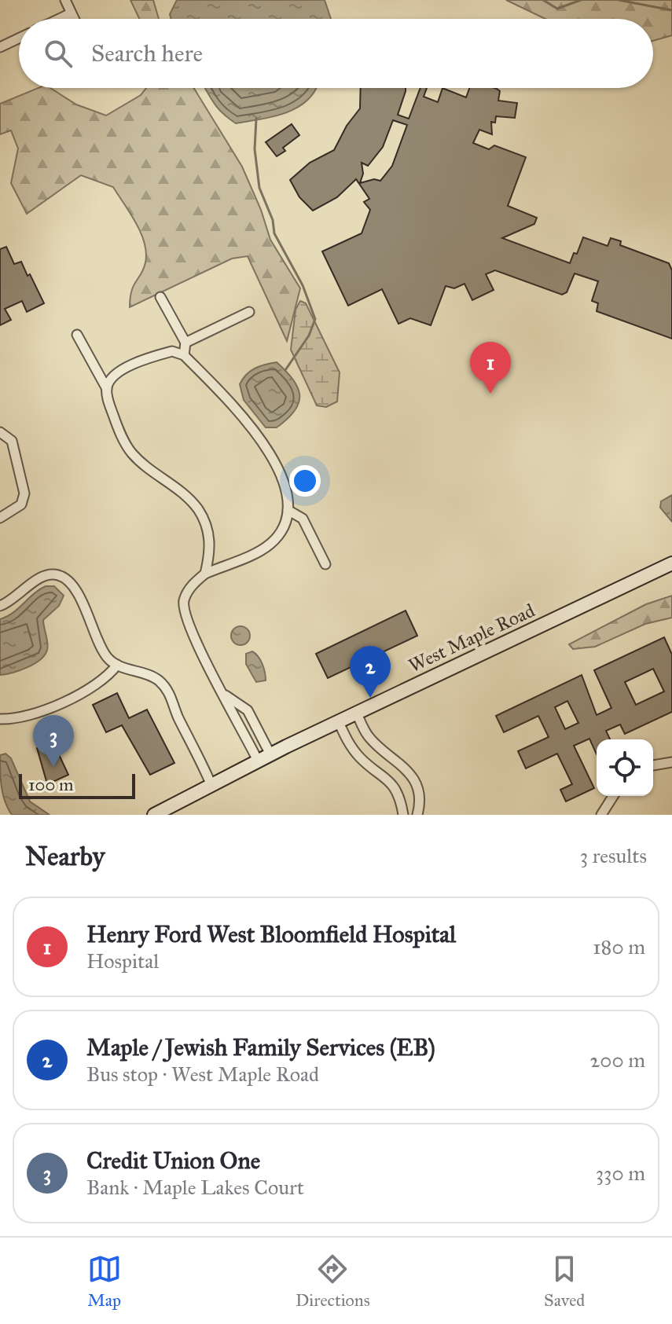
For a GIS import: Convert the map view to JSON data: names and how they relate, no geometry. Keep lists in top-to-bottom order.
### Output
{
  "streets": {
    "main road": ["West Maple Road"]
  },
  "scale_bar": "100 m",
  "page": {
    "search": "Search here",
    "pins": ["1", "2", "3"],
    "scale": "100 m",
    "heading": ["Nearby", "3 results"],
    "list": [
      {
        "mark": "1",
        "name": "Henry Ford West Bloomfield Hospital",
        "note": "Hospital",
        "value": "180 m"
      },
      {
        "mark": "2",
        "name": "Maple / Jewish Family Services (EB)",
        "note": "Bus stop · West Maple Road",
        "value": "200 m"
      },
      {
        "mark": "3",
        "name": "Credit Union One",
        "note": "Bank · Maple Lakes Court",
        "value": "330 m"
      }
    ],
    "nav": ["Map", "Directions", "Saved"]
  }
}
